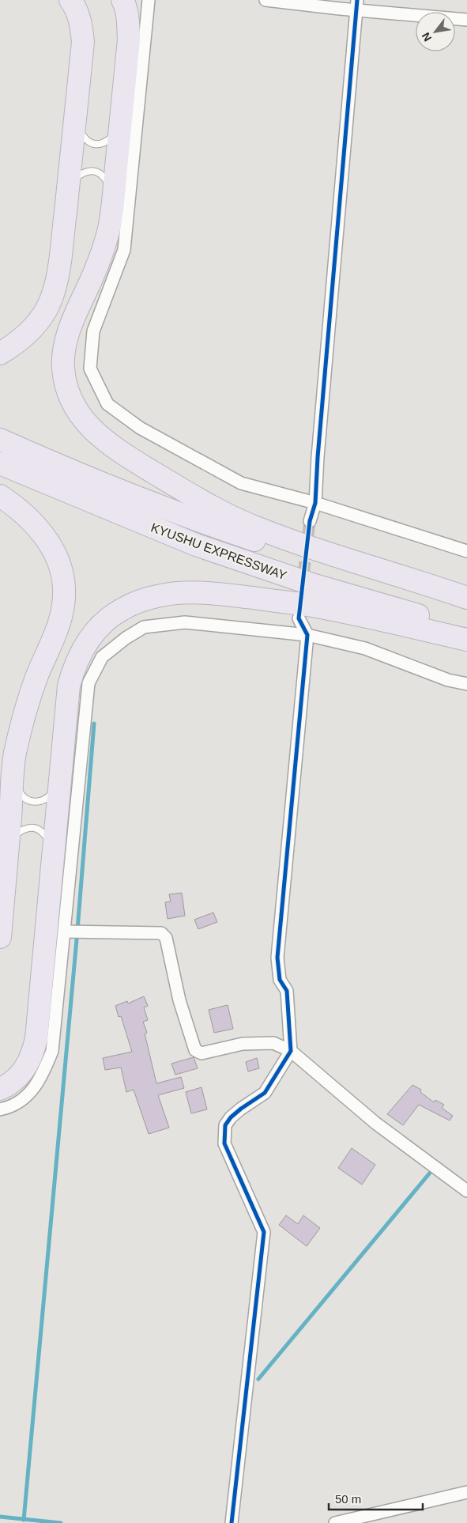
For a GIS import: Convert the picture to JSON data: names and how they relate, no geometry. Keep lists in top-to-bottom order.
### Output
{
  "streets": {
    "highway": ["KYUSHU EXPRESSWAY"]
  },
  "scale_bar": "50 m",
  "north": "bottom left"
}
